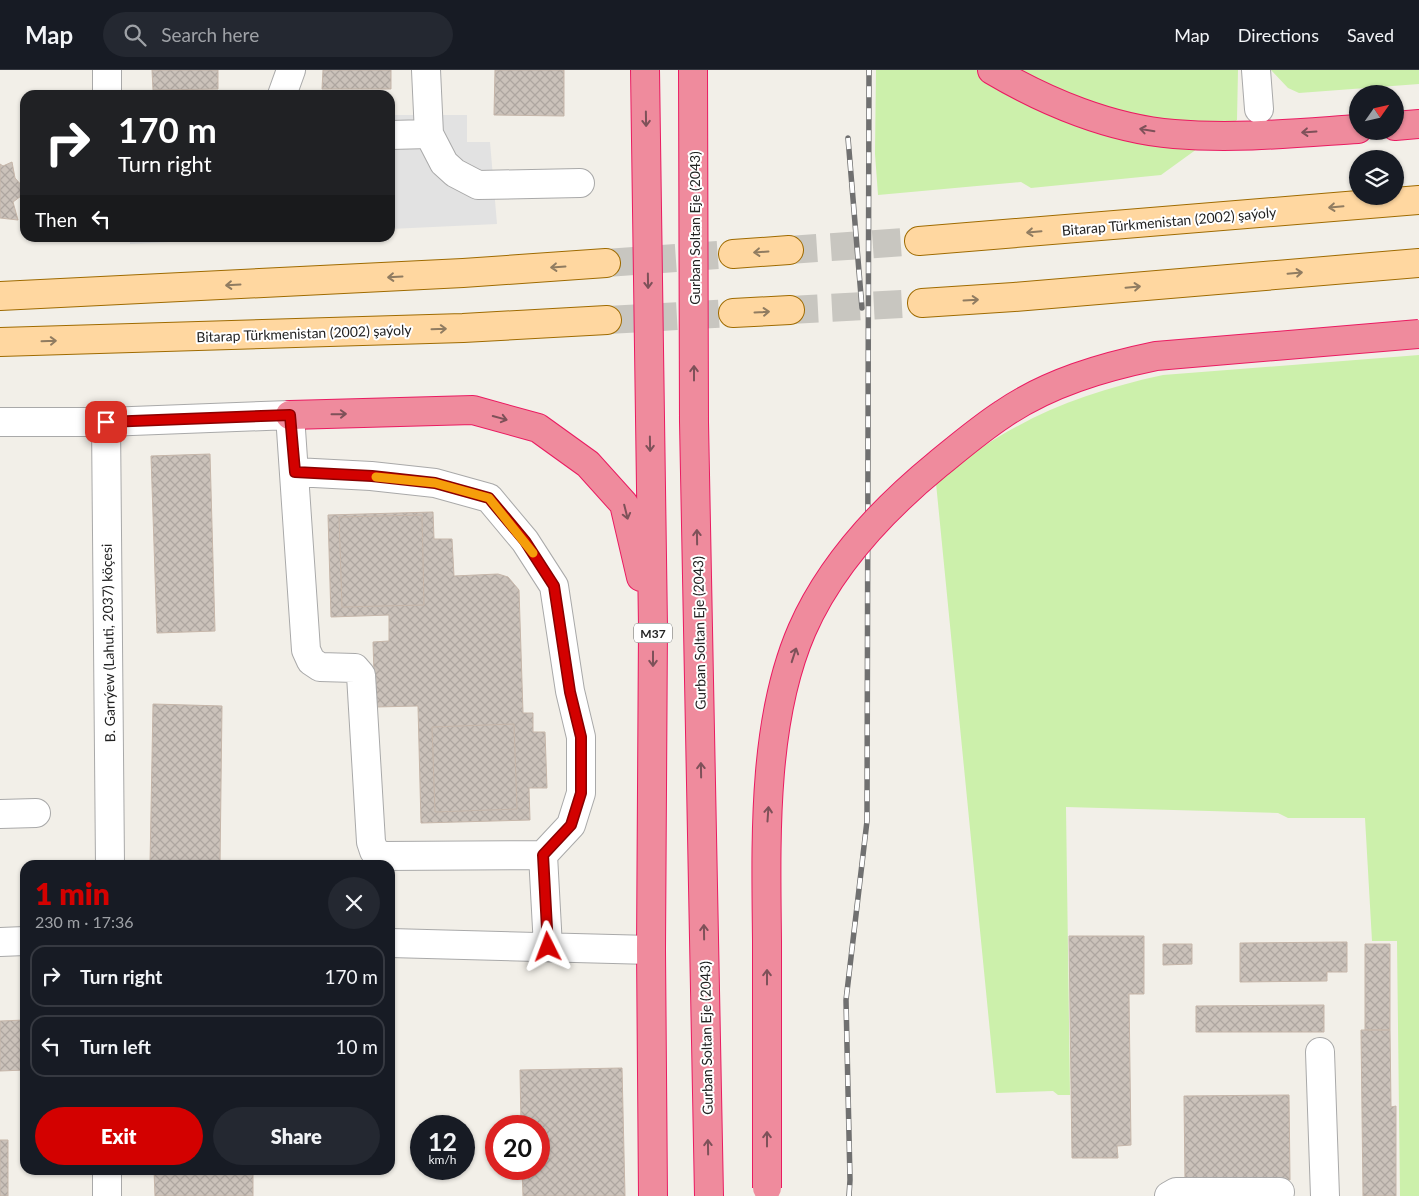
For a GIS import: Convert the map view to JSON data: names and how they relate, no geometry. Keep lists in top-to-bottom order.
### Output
{
  "streets": {
    "highway": ["Gurban Soltan Eje (2043)", "M37"],
    "main road": ["Bitarap Türkmenistan (2002) şaýoly"],
    "street": ["B. Garrýew (Lahuti, 2037) köçesi"]
  },
  "north": "top right",
  "page": {
    "header": "Map",
    "search": "Search here",
    "nav": ["Map", "Directions", "Saved"],
    "turn": ["170 m", "Turn right"],
    "then": "Then",
    "heading": ["1 min", "230 m · 17:36"],
    "list": [
      {
        "name": "Turn right",
        "value": "170 m"
      },
      {
        "name": "Turn left",
        "value": "10 m"
      }
    ],
    "buttons": ["Exit", "Share"],
    "speed": "12 km/h",
    "limit": "20"
  }
}
